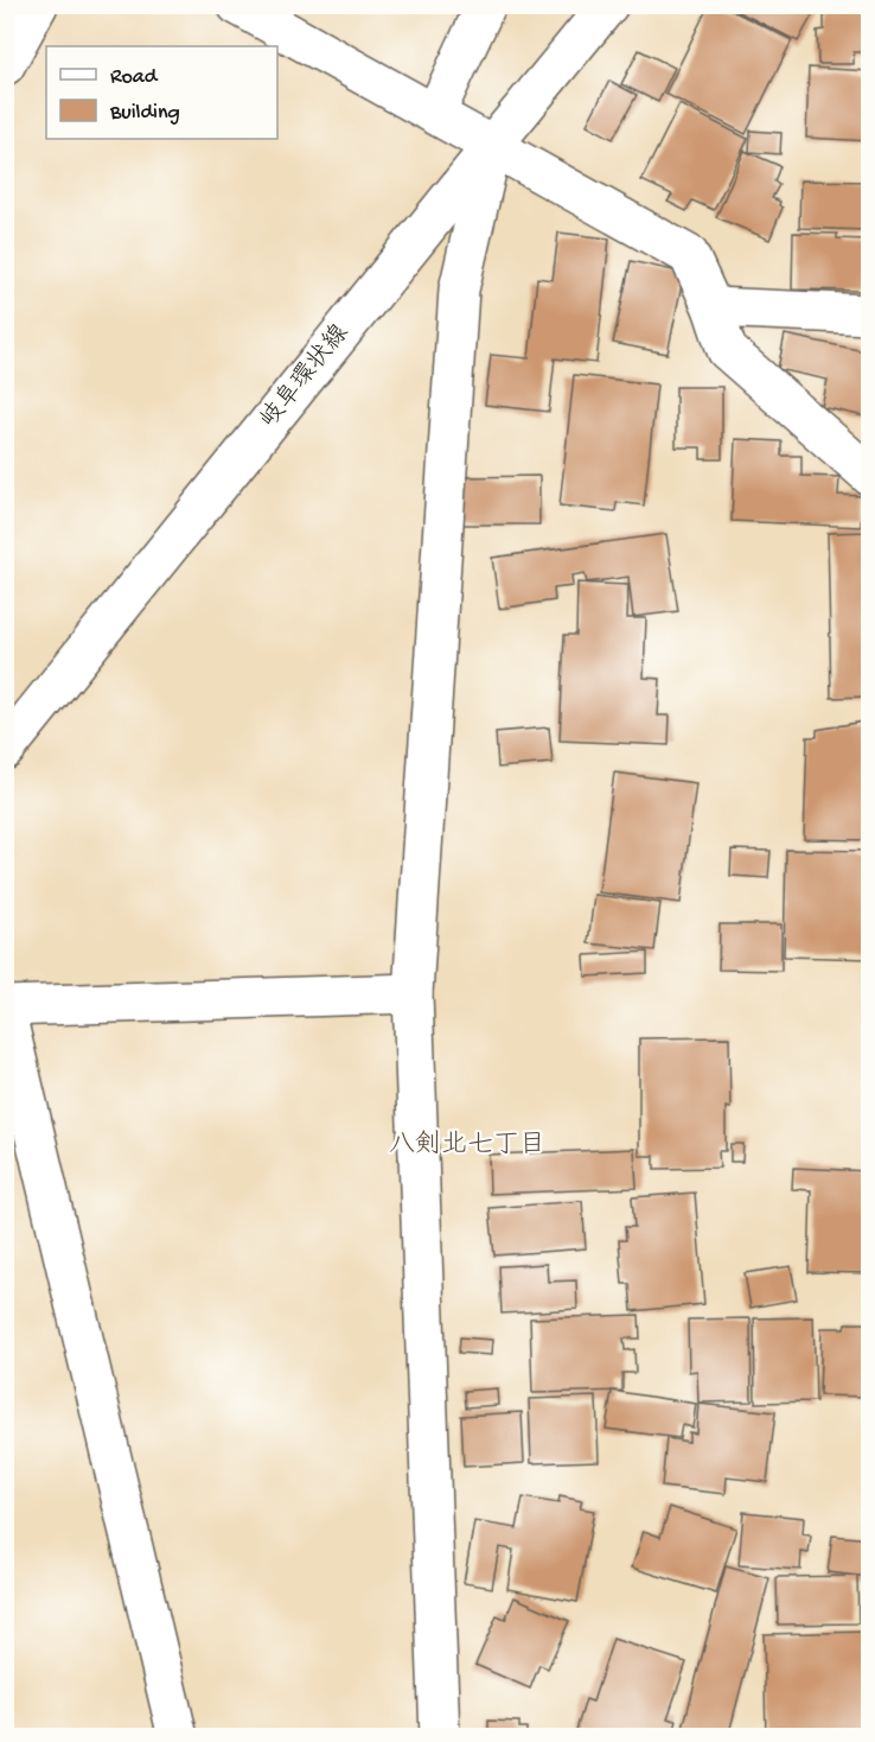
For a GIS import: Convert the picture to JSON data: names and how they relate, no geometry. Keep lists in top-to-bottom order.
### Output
{
  "streets": {
    "street": ["岐阜環状線"]
  },
  "districts": ["八剣北七丁目"],
  "legend": ["Road", "Building"]
}
